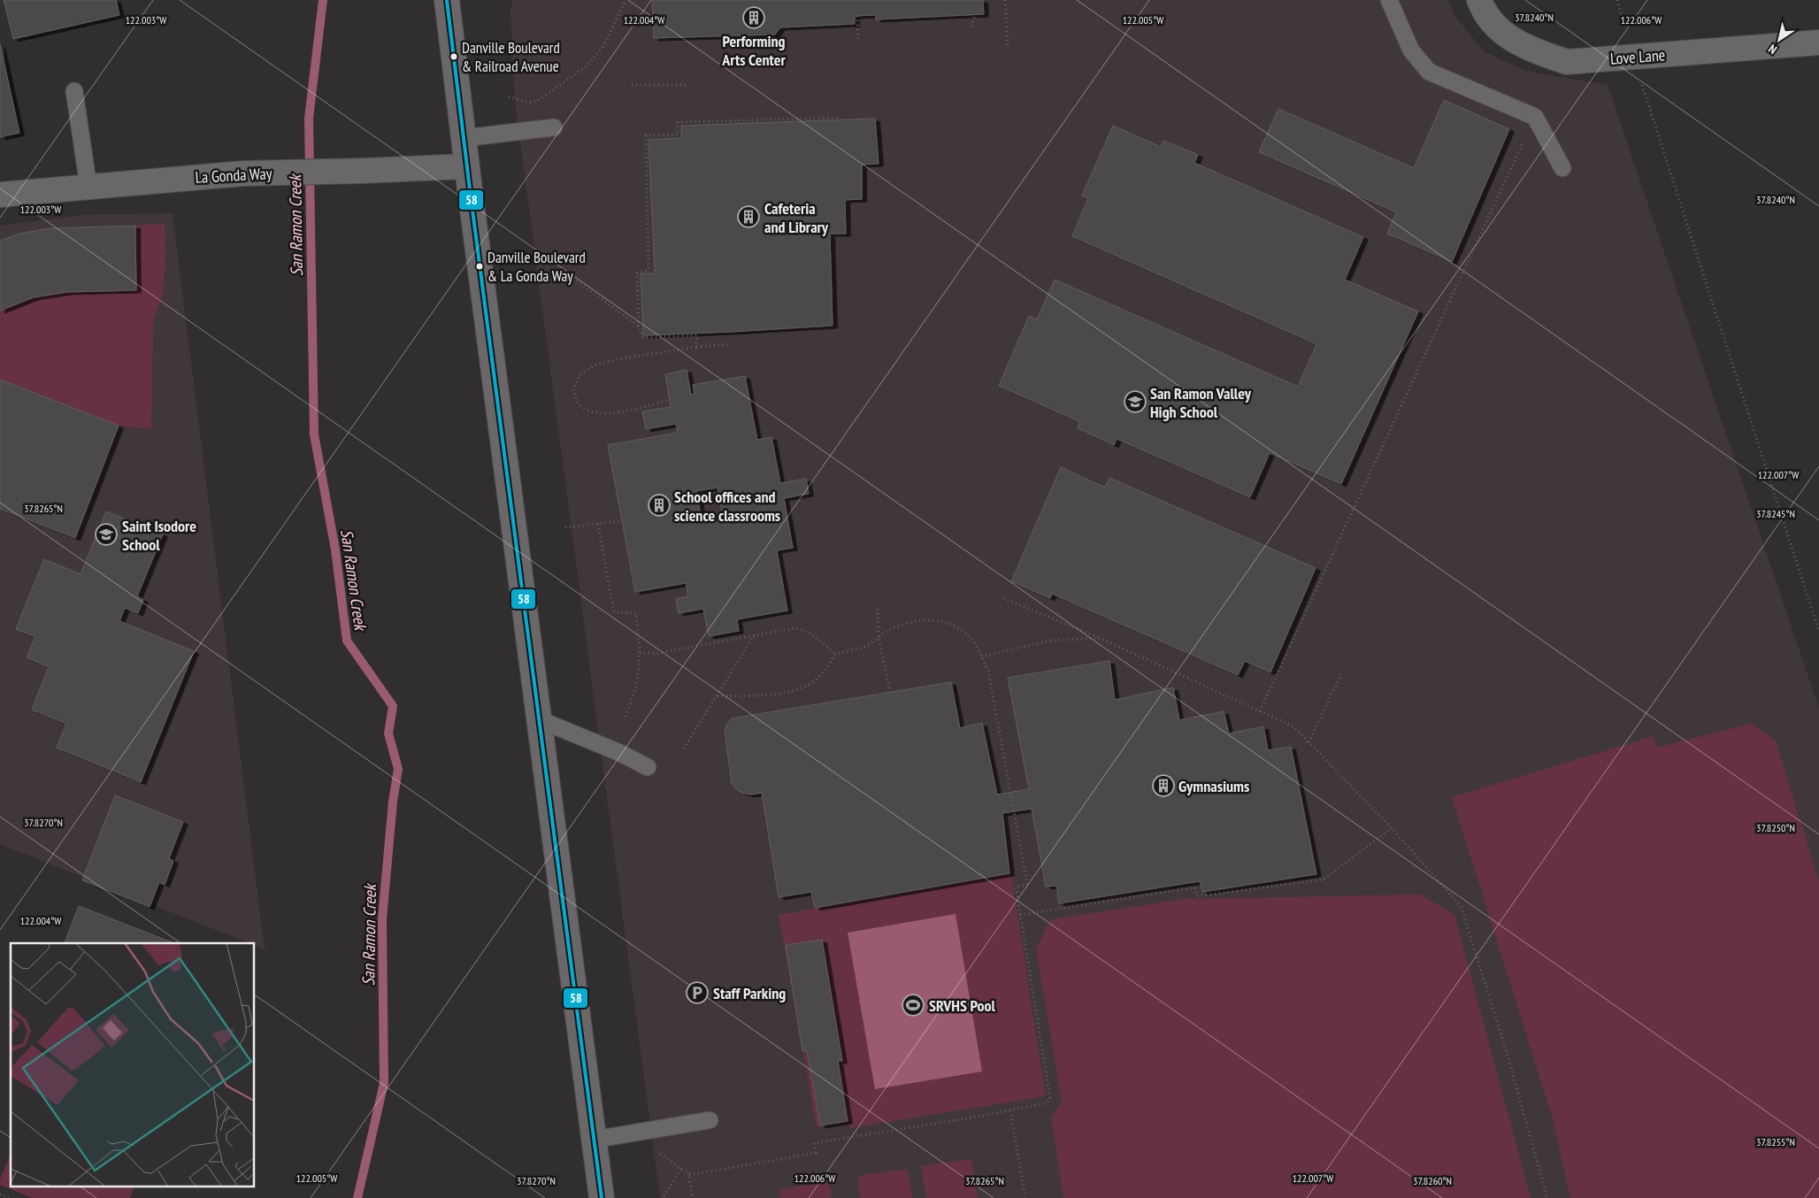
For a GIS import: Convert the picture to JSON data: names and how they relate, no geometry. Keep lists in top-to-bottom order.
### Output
{
  "streets": {
    "main road": ["Love Lane", "La Gonda Way"]
  },
  "water": ["San Ramon Creek"],
  "places": {
    "building": [
      "Performing Arts Center",
      "Cafeteria and Library",
      "School offices and science classrooms",
      "Gymnasiums"
    ],
    "other": ["Danville Boulevard & Railroad Avenue", "Danville Boulevard & La Gonda Way"],
    "school or university": ["San Ramon Valley High School", "Saint Isodore School"],
    "parking": ["Staff Parking"],
    "sports": ["SRVHS Pool"]
  },
  "lines": ["transit line 58"],
  "north": "bottom left",
  "coordinates": [
    "37.8240°N",
    "122.003°W",
    "122.004°W",
    "122.005°W",
    "122.006°W",
    "122.007°W",
    "37.8265°N",
    "37.8245°N",
    "37.8270°N",
    "37.8250°N",
    "37.8255°N",
    "37.8260°N"
  ]
}
